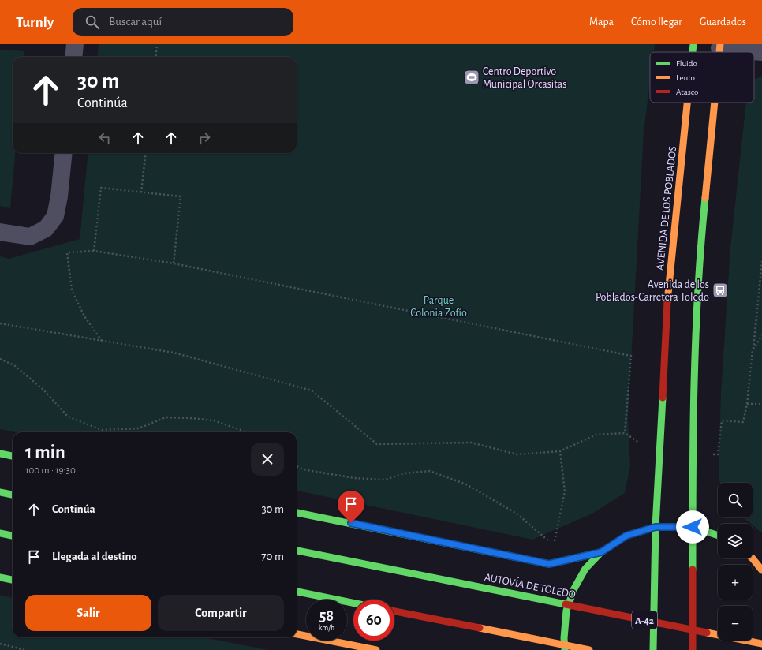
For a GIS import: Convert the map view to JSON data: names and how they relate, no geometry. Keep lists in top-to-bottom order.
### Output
{
  "streets": {
    "main road": ["AVENIDA DE LOS POBLADOS", "AUTOVÍA DE TOLEDO", "A-42"]
  },
  "parks": ["Parque Colonia Zofío"],
  "places": {
    "sports": ["Centro Deportivo Municipal Orcasitas"],
    "bus stop": ["Avenida de los Poblados-Carretera Toledo"]
  },
  "legend": ["Fluido", "Lento", "Atasco"],
  "page": {
    "header": "Turnly",
    "search": "Buscar aquí",
    "nav": ["Mapa", "Cómo llegar", "Guardados"],
    "turn": ["30 m", "Continúa"],
    "heading": ["1 min", "100 m · 19:30"],
    "map_buttons": ["+", "−"],
    "list": [
      {
        "name": "Continúa",
        "value": "30 m"
      },
      {
        "name": "Llegada al destino",
        "value": "70 m"
      }
    ],
    "buttons": ["Salir", "Compartir"],
    "speed": "58 km/h",
    "limit": "60"
  }
}
